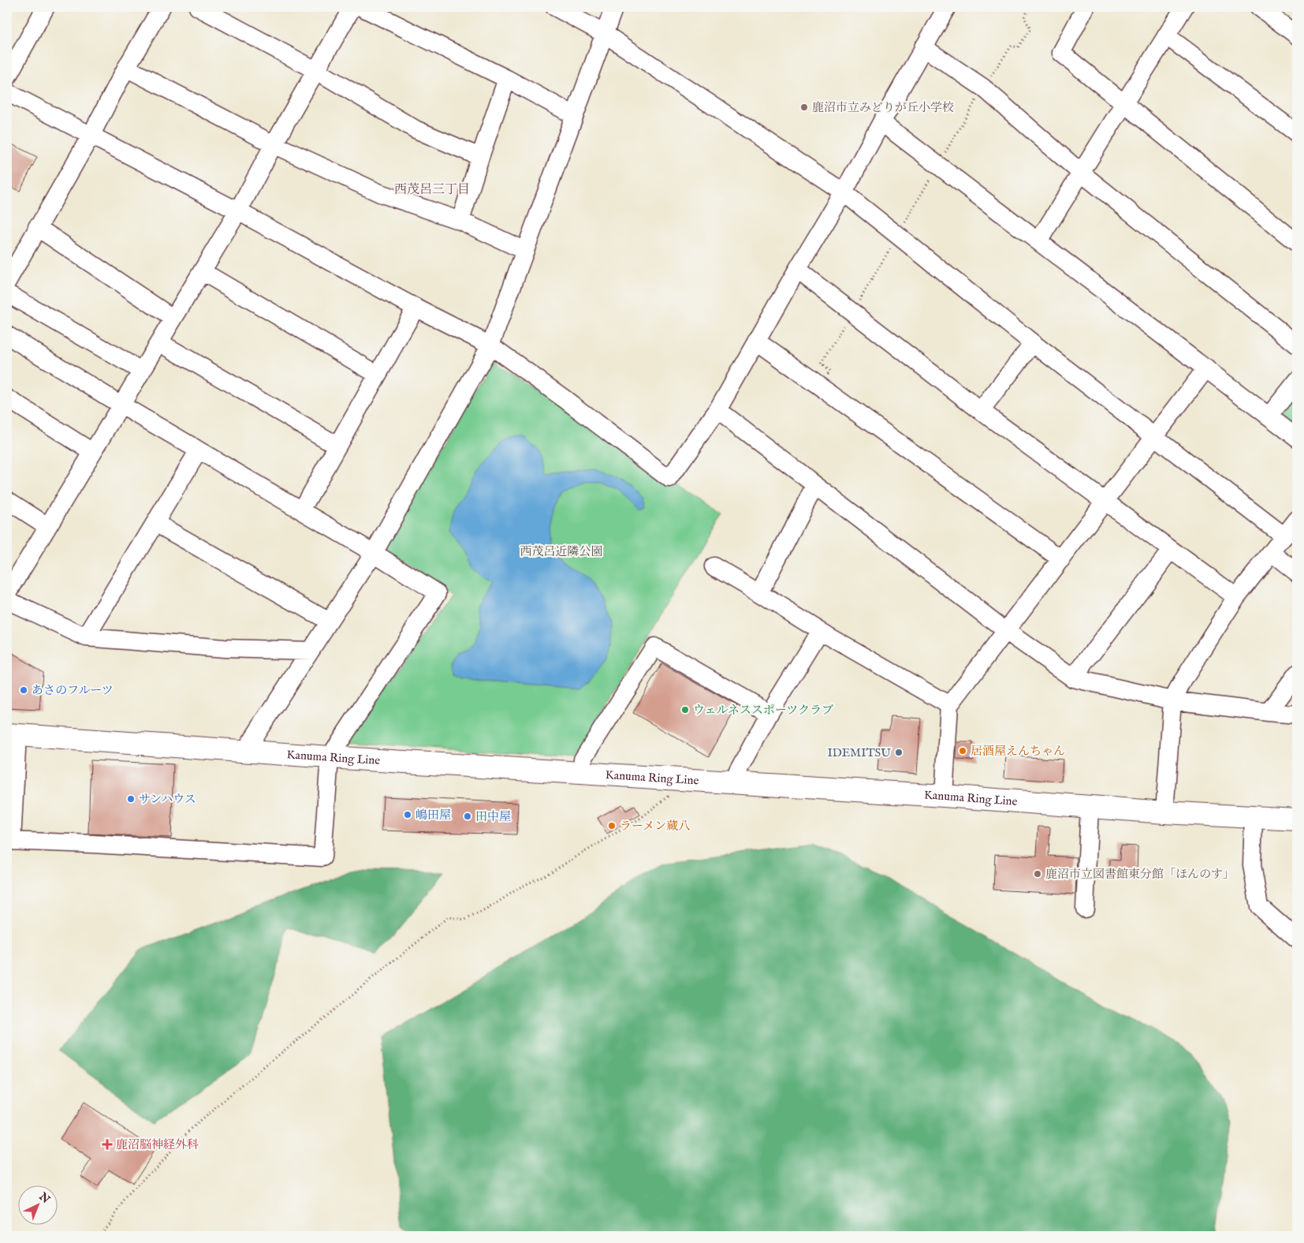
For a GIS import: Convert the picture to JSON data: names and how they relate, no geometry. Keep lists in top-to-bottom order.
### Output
{
  "streets": {
    "main road": ["Kanuma Ring Line"]
  },
  "districts": ["西茂呂三丁目"],
  "parks": ["西茂呂近隣公園"],
  "places": {
    "other": [
      "鹿沼市立みどりが丘小学校",
      "あさのフルーツ",
      "ウェルネススポーツクラブ",
      "居酒屋えんちゃん",
      "IDEMITSU",
      "サンハウス",
      "嶋田屋",
      "田中屋",
      "ラーメン蔵八",
      "鹿沼市立図書館東分館「ほんのす」"
    ],
    "health": ["鹿沼脳神経外科"]
  },
  "north": "top right"
}
